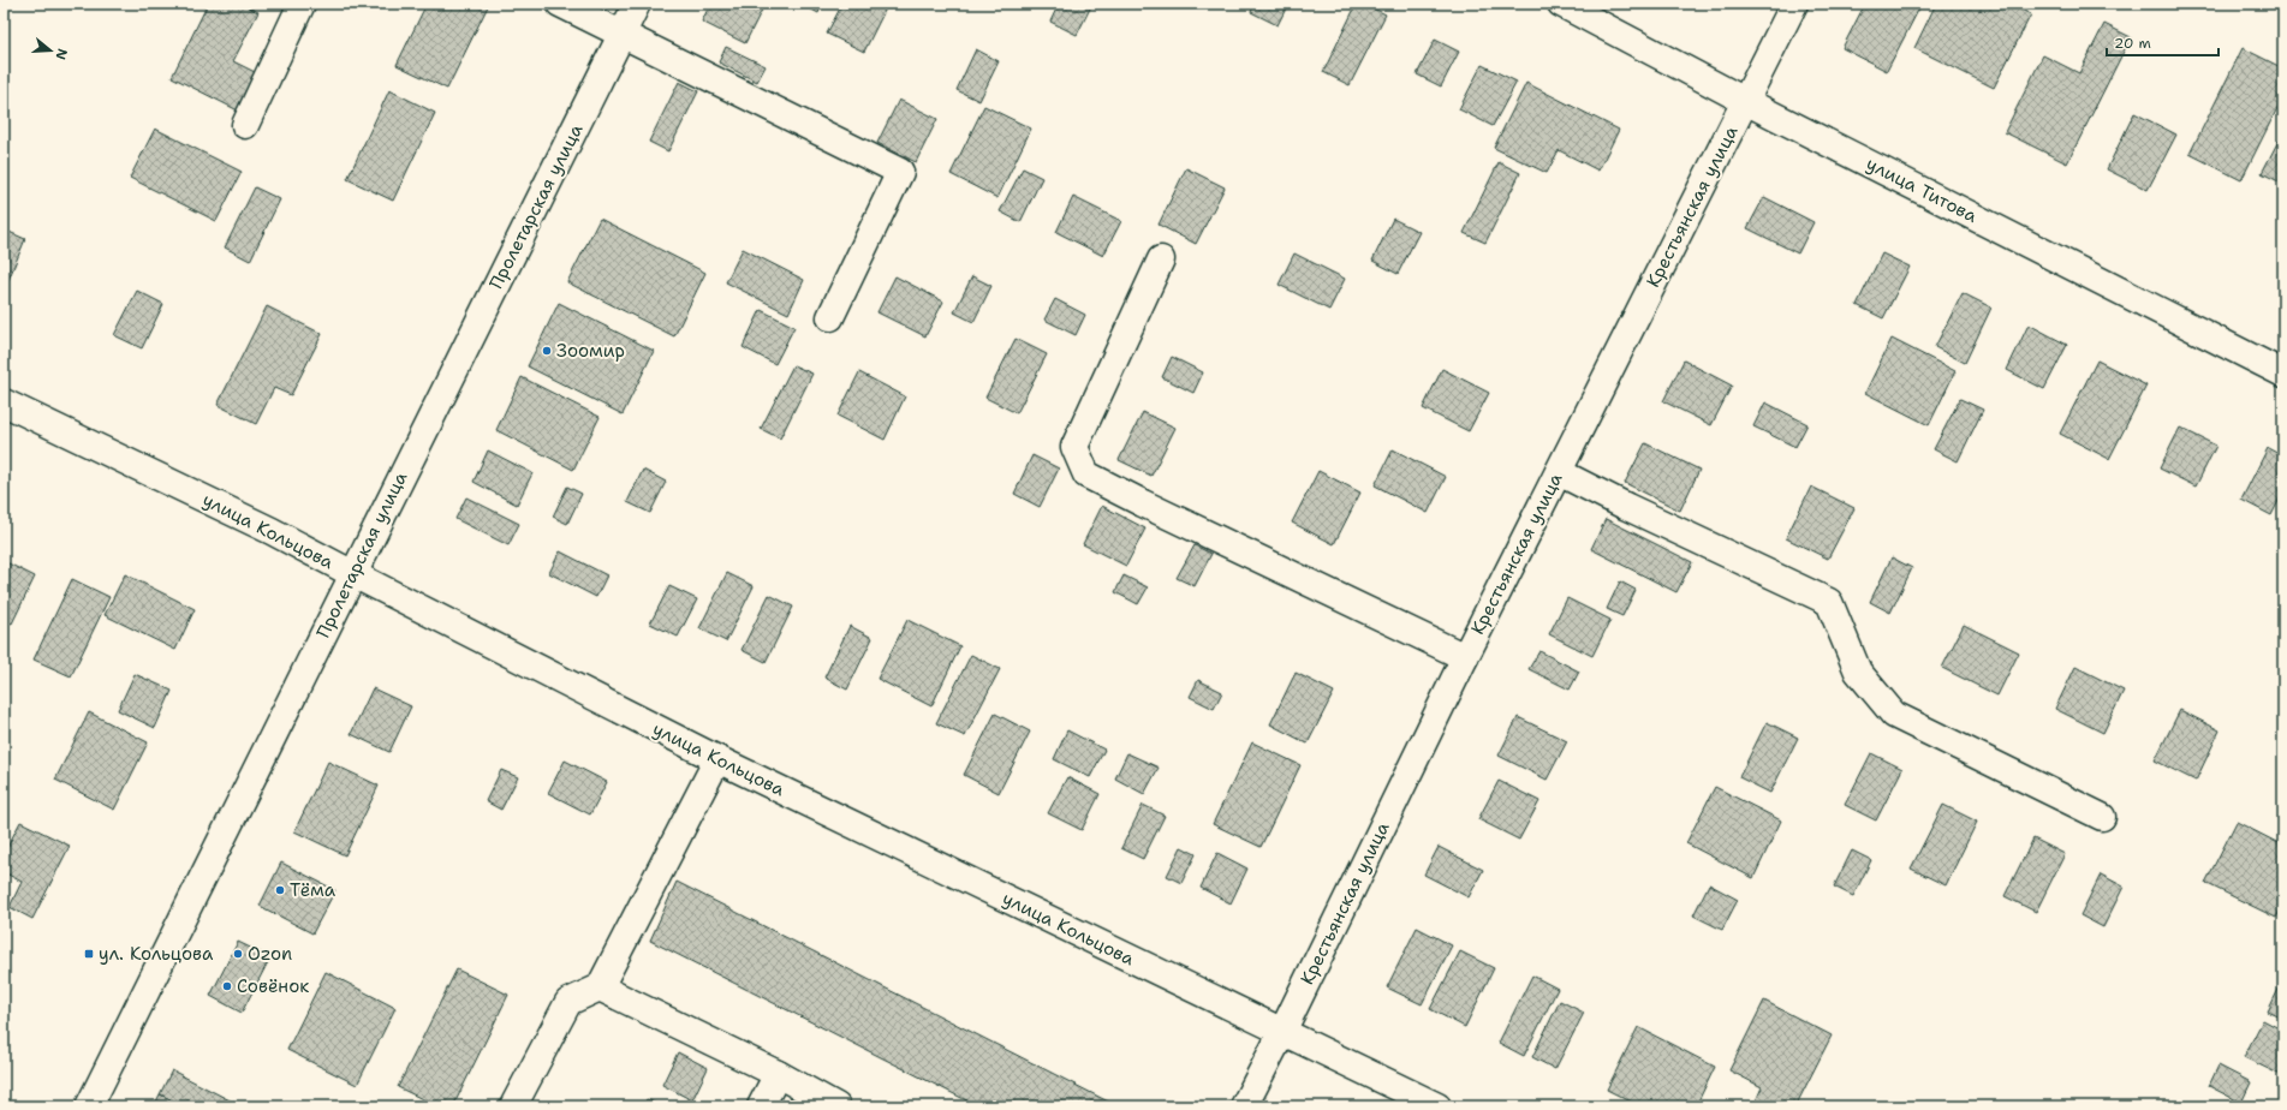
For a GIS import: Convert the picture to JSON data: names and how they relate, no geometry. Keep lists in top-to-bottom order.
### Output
{
  "streets": {
    "street": [
      "улица Титова",
      "Пролетарская улица",
      "Крестьянская улица",
      "улица Кольцова"
    ]
  },
  "crossings": [
    ["улица Титова", "Крестьянская улица"],
    ["Пролетарская улица", "улица Кольцова"],
    ["Крестьянская улица", "улица Кольцова"]
  ],
  "places": {
    "other": [
      "Зоомир",
      "Тёма",
      "Ozon",
      "Совёнок"
    ],
    "transit": ["ул. Кольцова"]
  },
  "scale_bar": "20 m",
  "north": "right"
}
